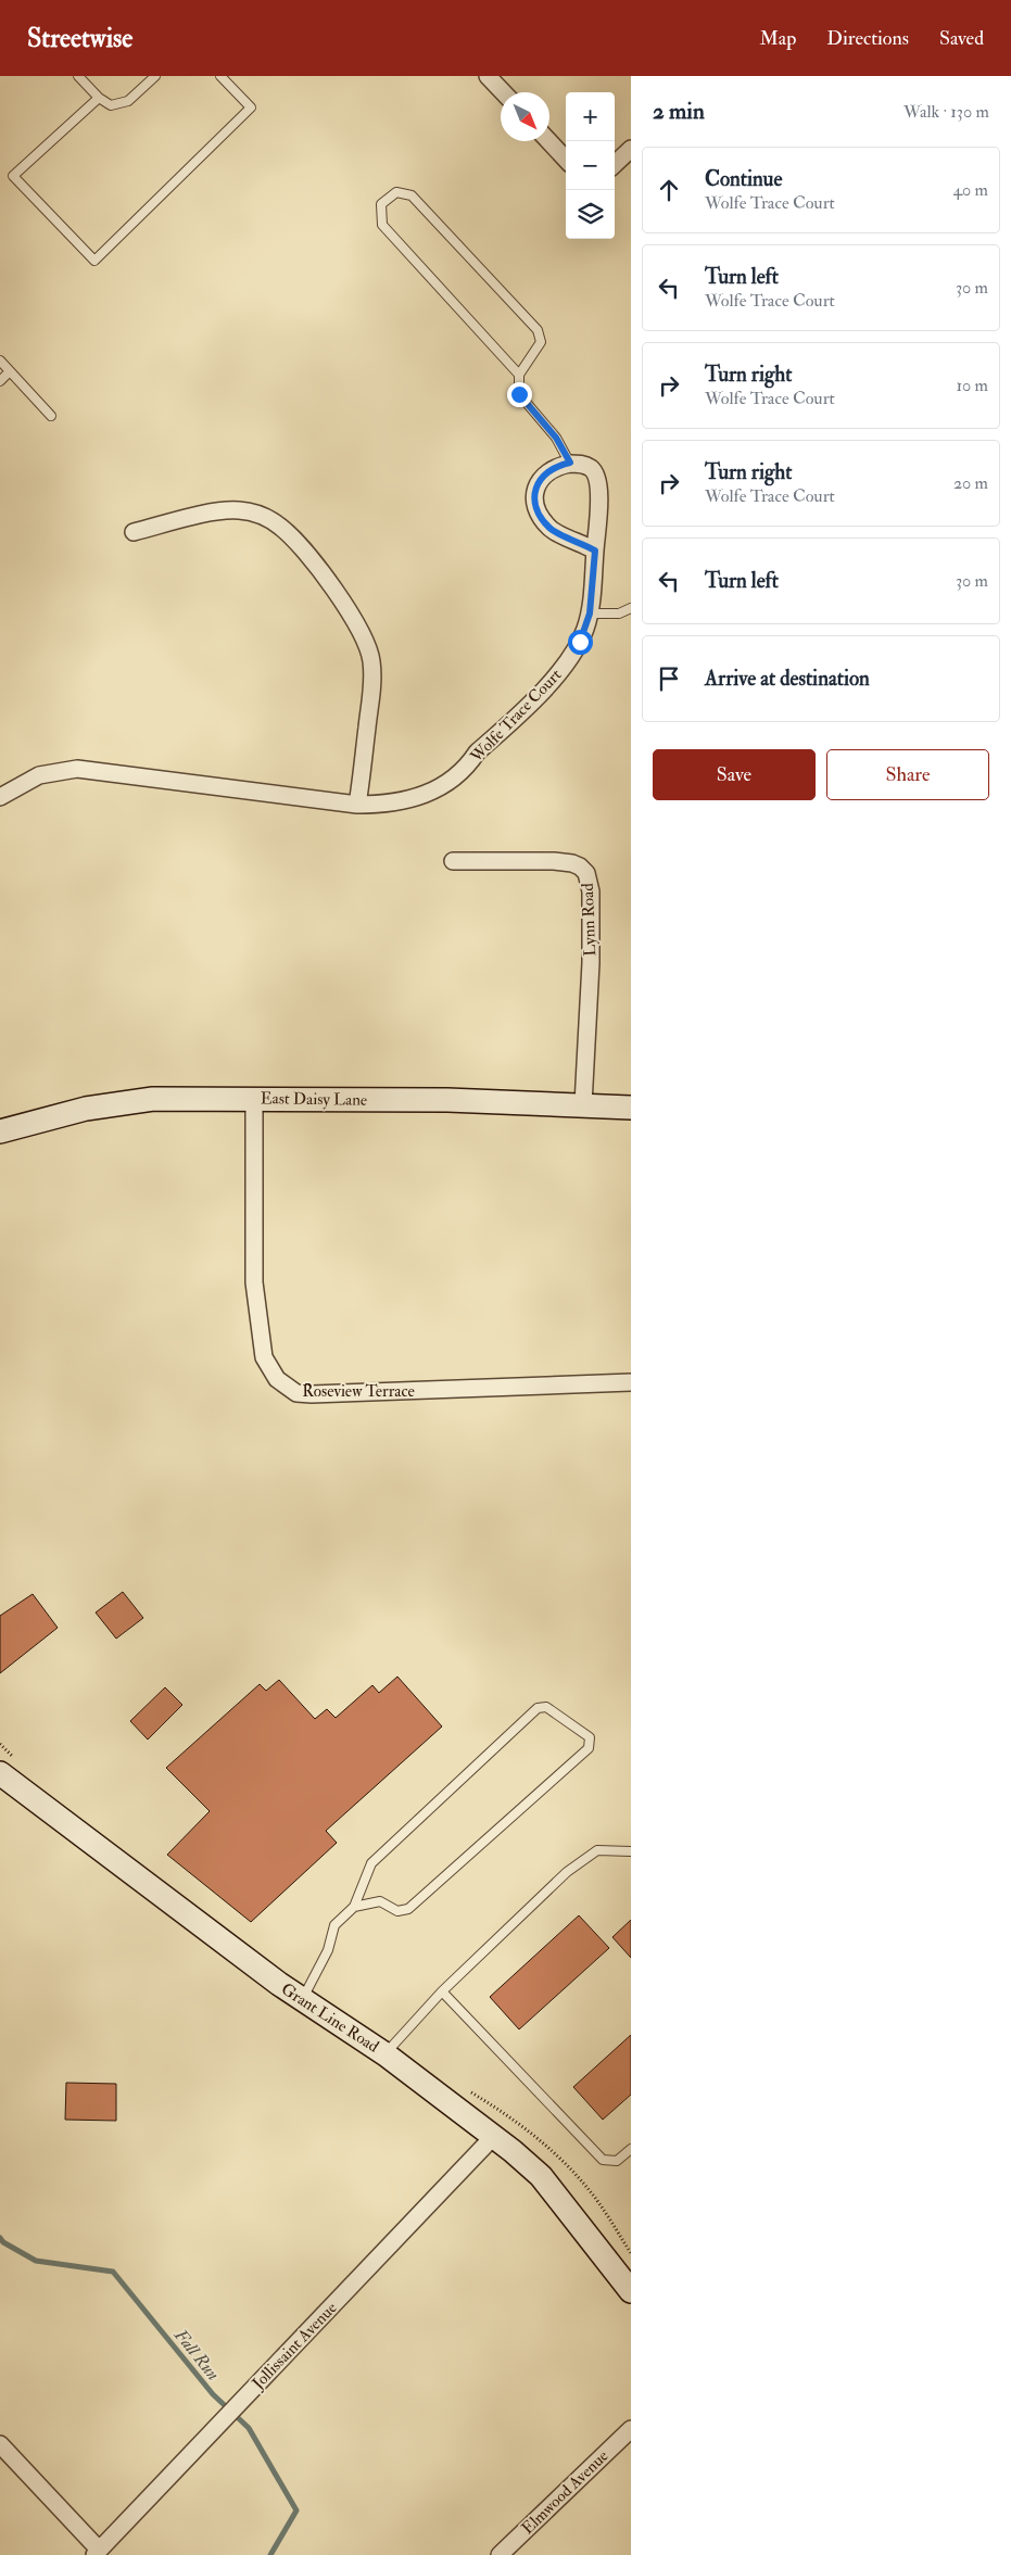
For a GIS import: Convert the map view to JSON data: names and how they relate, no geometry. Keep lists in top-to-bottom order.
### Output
{
  "streets": {
    "main road": ["East Daisy Lane", "Grant Line Road"],
    "street": [
      "Wolfe Trace Court",
      "Lynn Road",
      "Roseview Terrace",
      "Jollissaint Avenue",
      "Elmwood Avenue"
    ]
  },
  "crossings": [
    ["Lynn Road", "East Daisy Lane"],
    ["East Daisy Lane", "Roseview Terrace"],
    ["Grant Line Road", "Jollissaint Avenue"]
  ],
  "water": ["Fall Run"],
  "north": "bottom right",
  "page": {
    "header": "Streetwise",
    "nav": ["Map", "Directions", "Saved"],
    "heading": ["2 min", "Walk · 130 m"],
    "map_buttons": ["+", "−"],
    "list": [
      ["Continue", "Wolfe Trace Court", "40 m"],
      ["Turn left", "Wolfe Trace Court", "30 m"],
      ["Turn right", "Wolfe Trace Court", "10 m"],
      ["Turn right", "Wolfe Trace Court", "20 m"],
      ["Turn left", "30 m"],
      "Arrive at destination"
    ],
    "buttons": ["Save", "Share"]
  }
}
